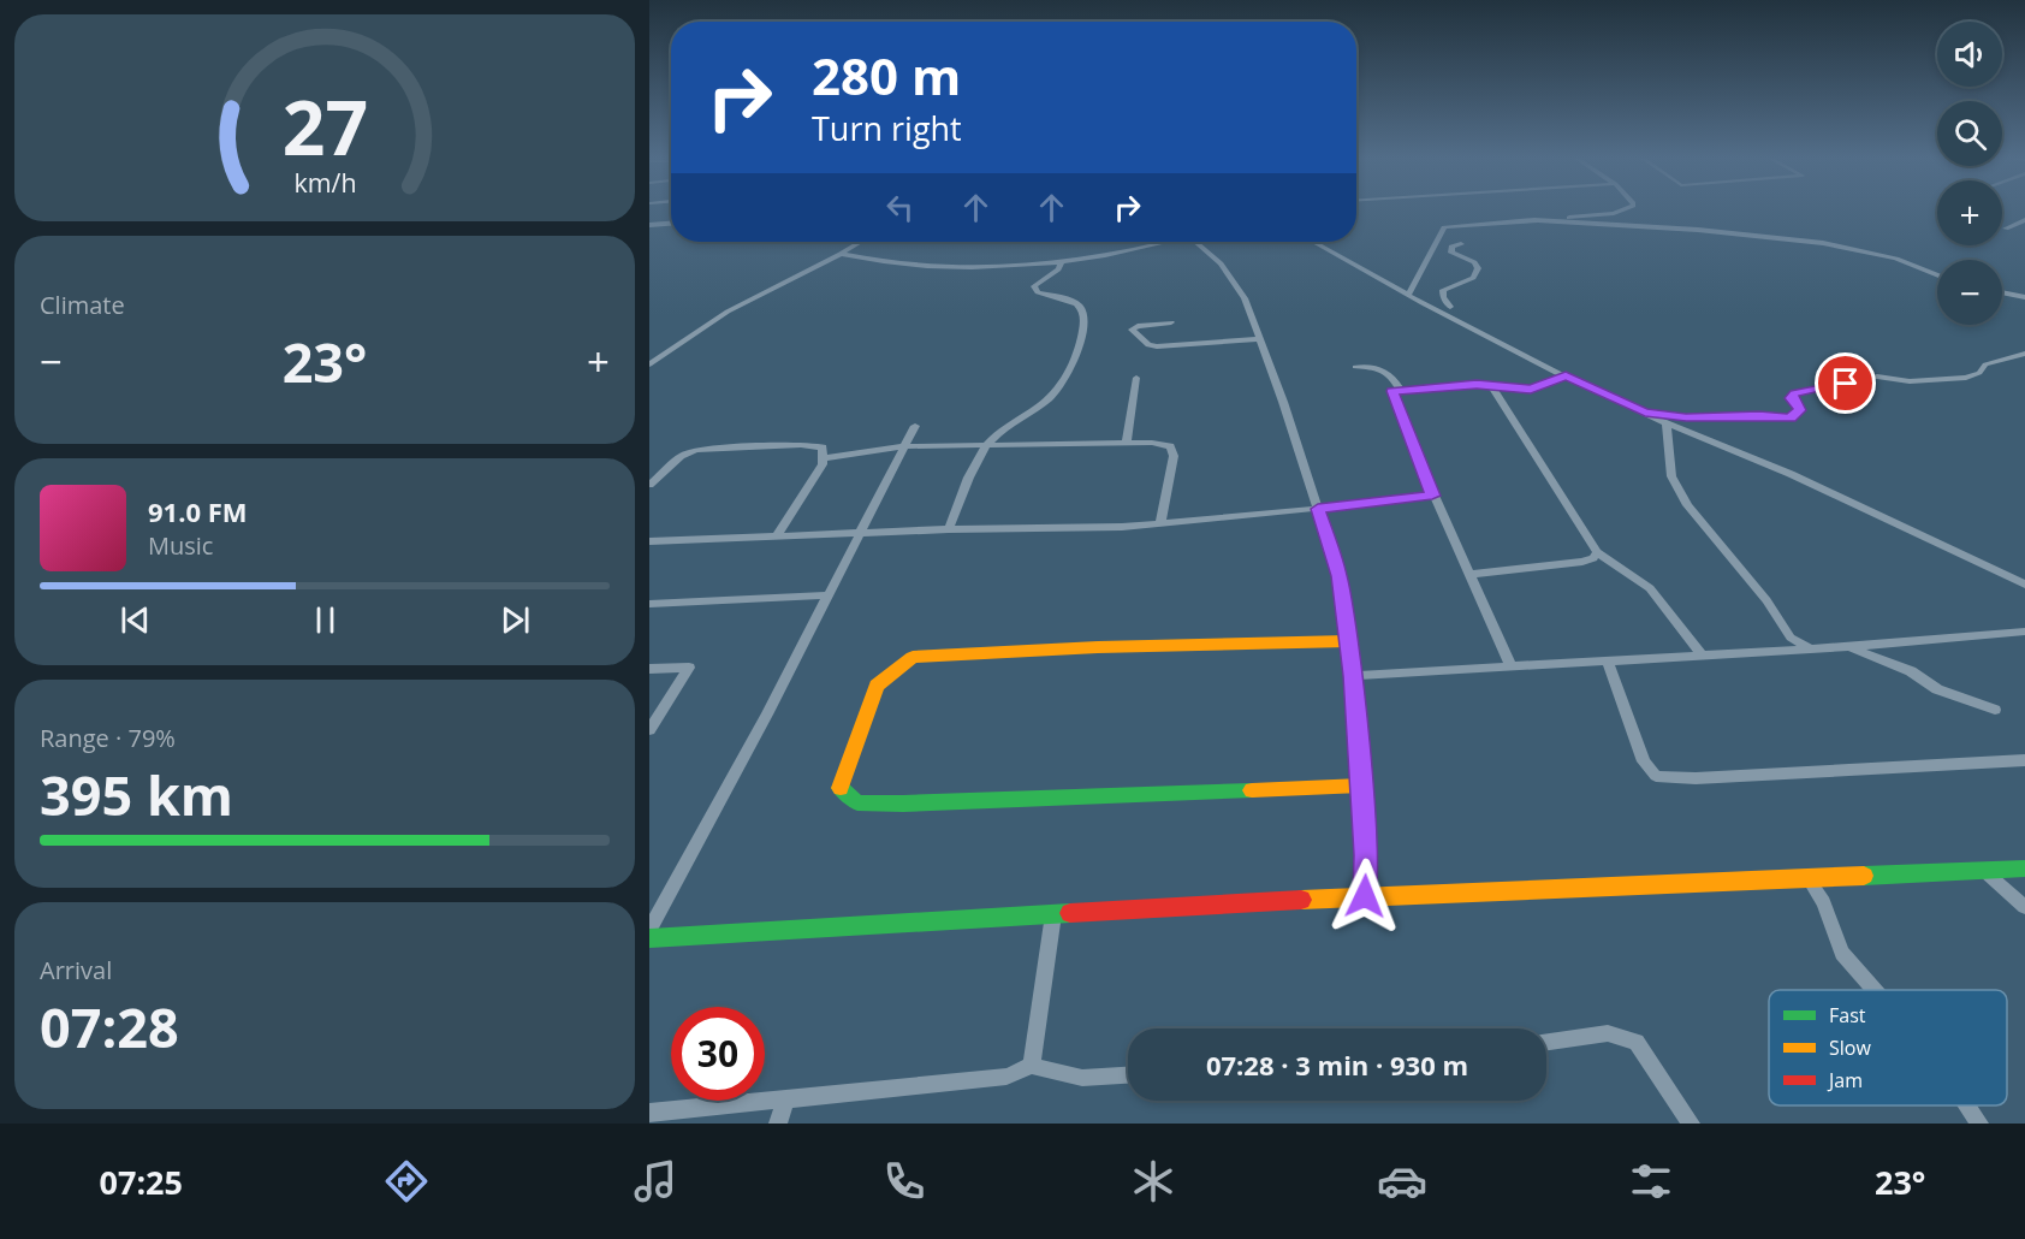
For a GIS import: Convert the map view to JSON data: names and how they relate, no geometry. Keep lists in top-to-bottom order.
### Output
{
  "legend": ["Fast", "Slow", "Jam"],
  "page": {
    "map_buttons": ["+", "−"],
    "turn": ["280 m", "Turn right"],
    "tile": [
      "Climate",
      ["Range · 79%", "395 km"],
      ["Arrival", "07:28"]
    ],
    "heat": ["−", "23°", "+"],
    "song": ["91.0 FM", "Music"],
    "limit": "30",
    "trip": "07:28 · 3 min · 930 m",
    "tabs": ["07:25", "23°"],
    "gauge": ["27", "km/h"]
  }
}
